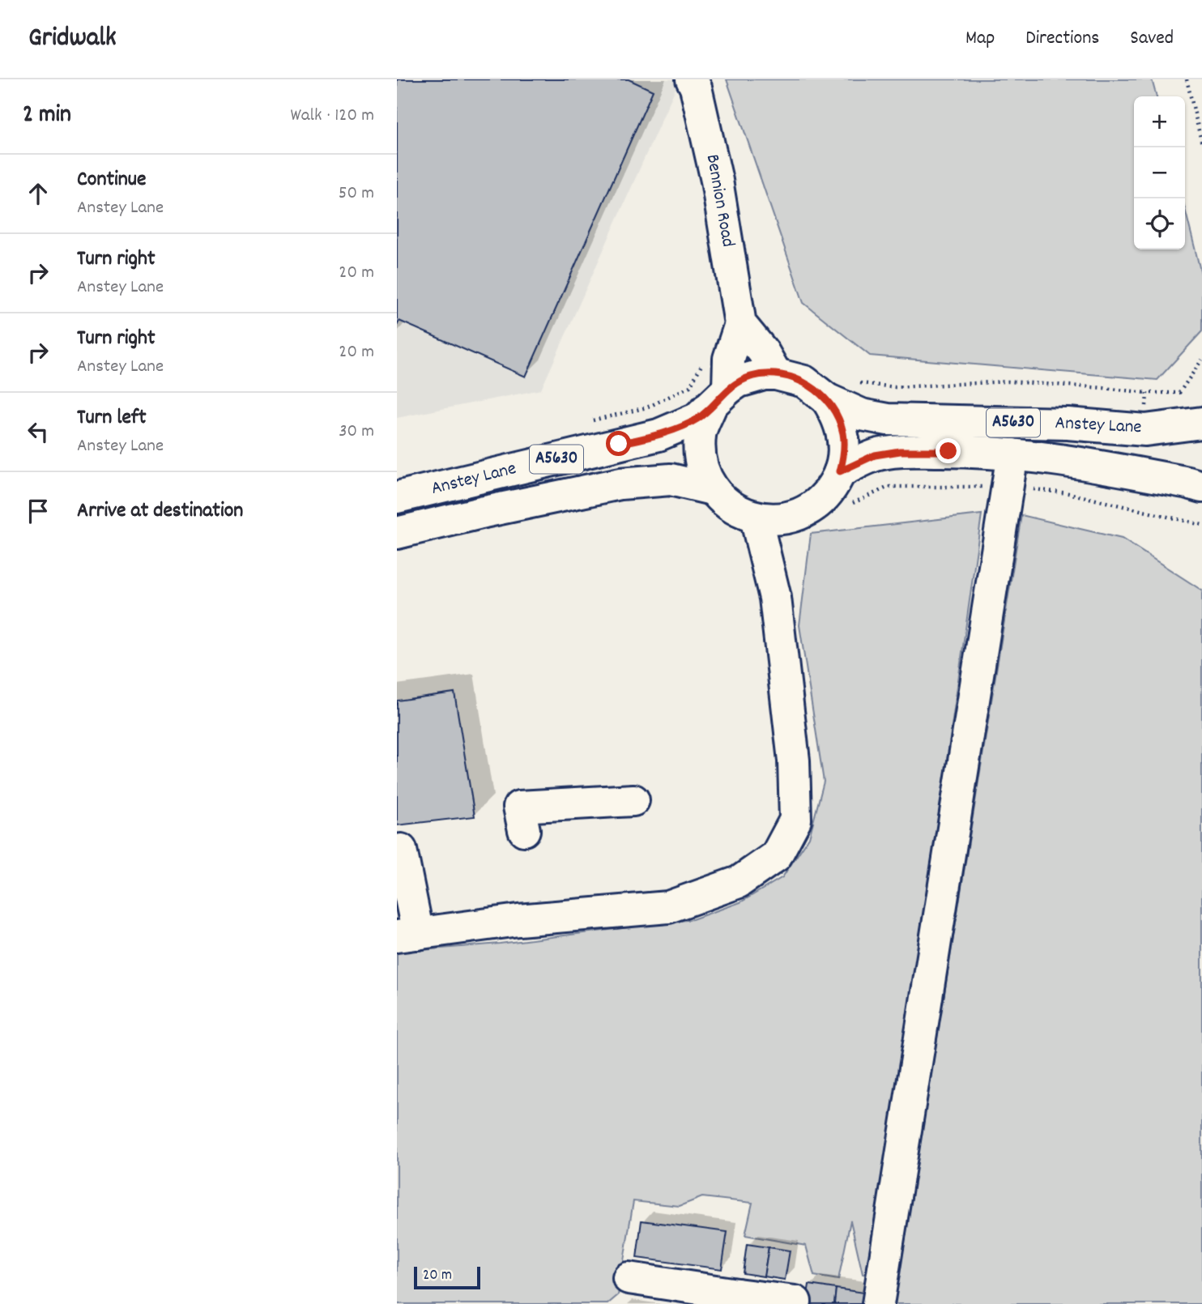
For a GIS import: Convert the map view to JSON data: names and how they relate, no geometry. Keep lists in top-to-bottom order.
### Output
{
  "streets": {
    "main road": ["Bennion Road", "A5630", "Anstey Lane"]
  },
  "crossings": [
    ["Bennion Road", "A5630"],
    ["Bennion Road", "Anstey Lane"],
    ["A5630", "Anstey Lane"]
  ],
  "scale_bar": "20 m",
  "page": {
    "header": "Gridwalk",
    "nav": ["Map", "Directions", "Saved"],
    "heading": ["2 min", "Walk · 120 m"],
    "map_buttons": ["+", "−"],
    "list": [
      ["Continue", "Anstey Lane", "50 m"],
      ["Turn right", "Anstey Lane", "20 m"],
      ["Turn right", "Anstey Lane", "20 m"],
      ["Turn left", "Anstey Lane", "30 m"],
      "Arrive at destination"
    ],
    "scale": "20 m"
  }
}
